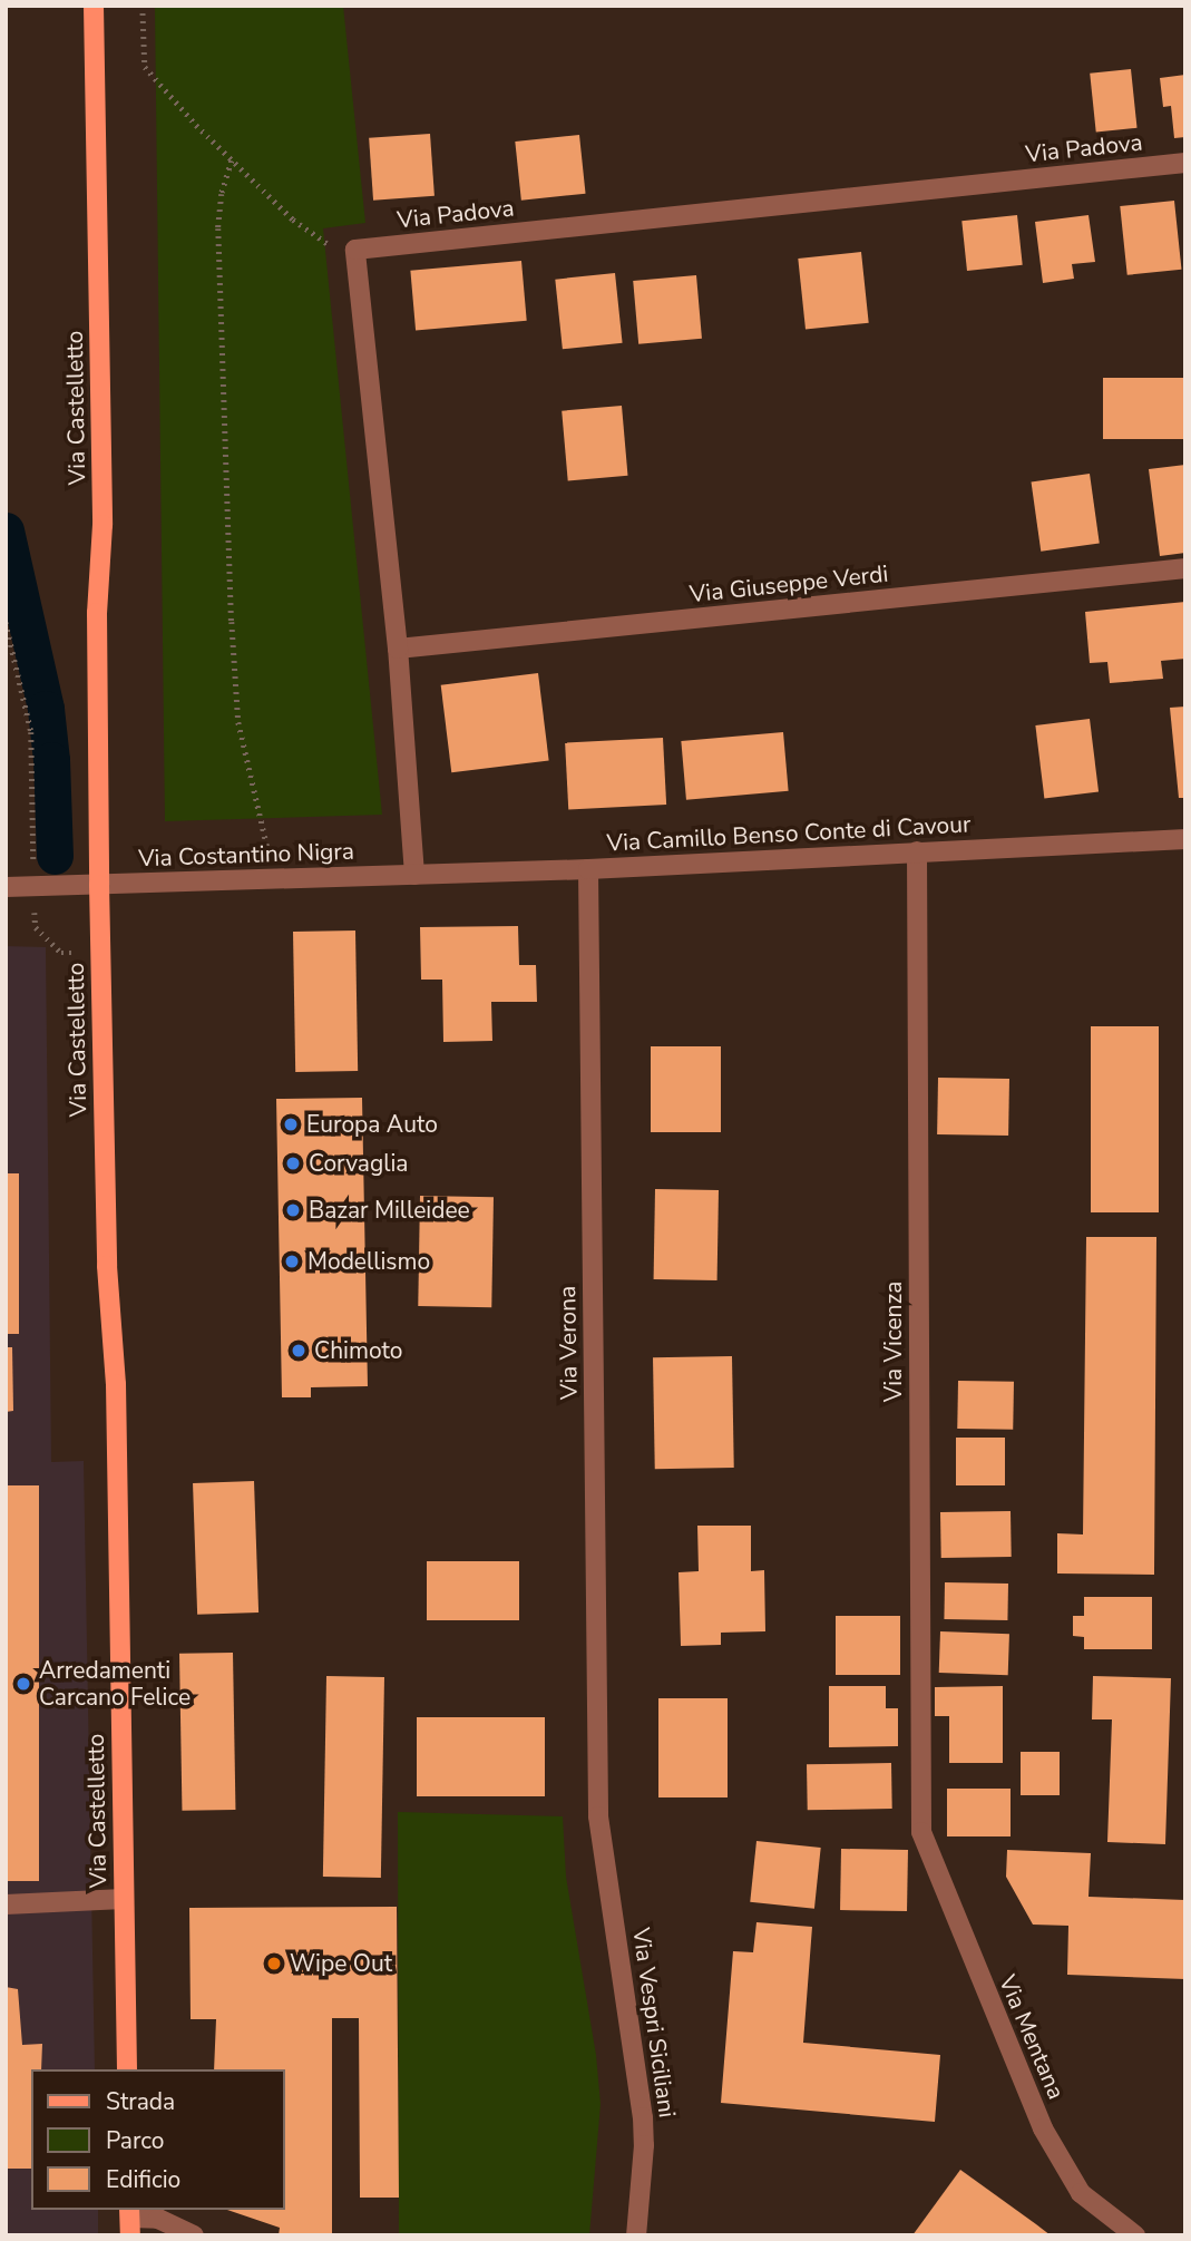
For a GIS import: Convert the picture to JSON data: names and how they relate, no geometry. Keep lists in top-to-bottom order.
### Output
{
  "streets": {
    "main road": ["Via Castelletto"],
    "street": [
      "Via Padova",
      "Via Giuseppe Verdi",
      "Via Camillo Benso Conte di Cavour",
      "Via Costantino Nigra",
      "Via Vicenza",
      "Via Verona",
      "Via Vespri Siciliani",
      "Via Mentana"
    ]
  },
  "crossings": [
    ["Via Castelletto", "Via Costantino Nigra"],
    ["Via Camillo Benso Conte di Cavour", "Via Costantino Nigra"],
    ["Via Camillo Benso Conte di Cavour", "Via Vicenza"],
    ["Via Camillo Benso Conte di Cavour", "Via Verona"],
    ["Via Vicenza", "Via Mentana"],
    ["Via Verona", "Via Vespri Siciliani"]
  ],
  "places": [
    "Europa Auto",
    "Corvaglia",
    "Bazar Milleidee",
    "Modellismo",
    "Chimoto",
    "Arredamenti Carcano Felice",
    "Wipe Out"
  ],
  "legend": ["Strada", "Parco", "Edificio"]
}
